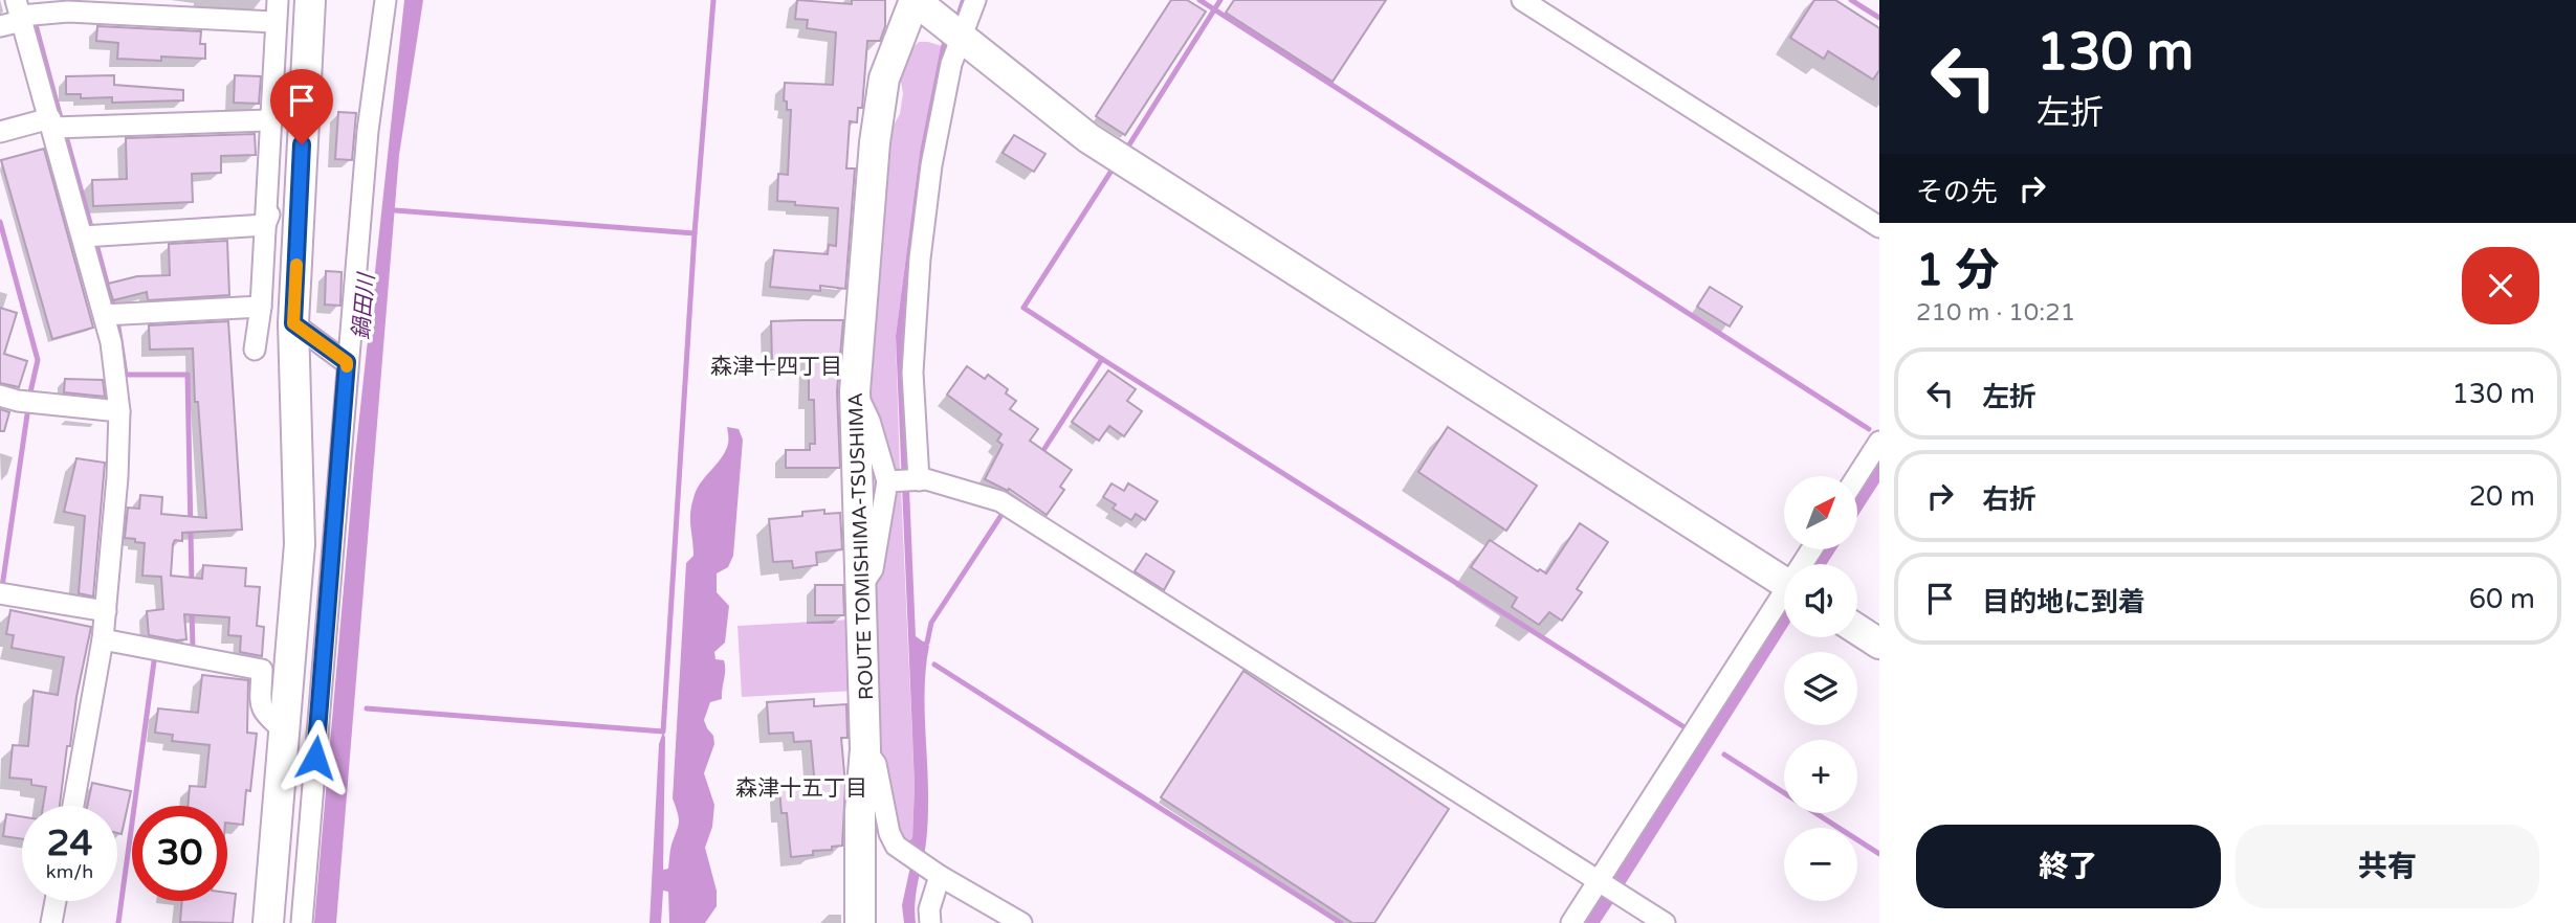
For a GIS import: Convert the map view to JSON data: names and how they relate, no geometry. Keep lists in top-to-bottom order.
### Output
{
  "streets": {
    "street": ["ROUTE TOMISHIMA-TSUSHIMA"]
  },
  "districts": ["森津十四丁目", "森津十五丁目"],
  "water": ["鍋田川"],
  "north": "top right",
  "page": {
    "turn": ["130 m", "左折"],
    "then": "その先",
    "heading": ["1 分", "210 m · 10:21"],
    "list": [
      {
        "name": "左折",
        "value": "130 m"
      },
      {
        "name": "右折",
        "value": "20 m"
      },
      {
        "name": "目的地に到着",
        "value": "60 m"
      }
    ],
    "map_buttons": ["+", "−"],
    "speed": "24 km/h",
    "limit": "30",
    "buttons": ["終了", "共有"]
  }
}
